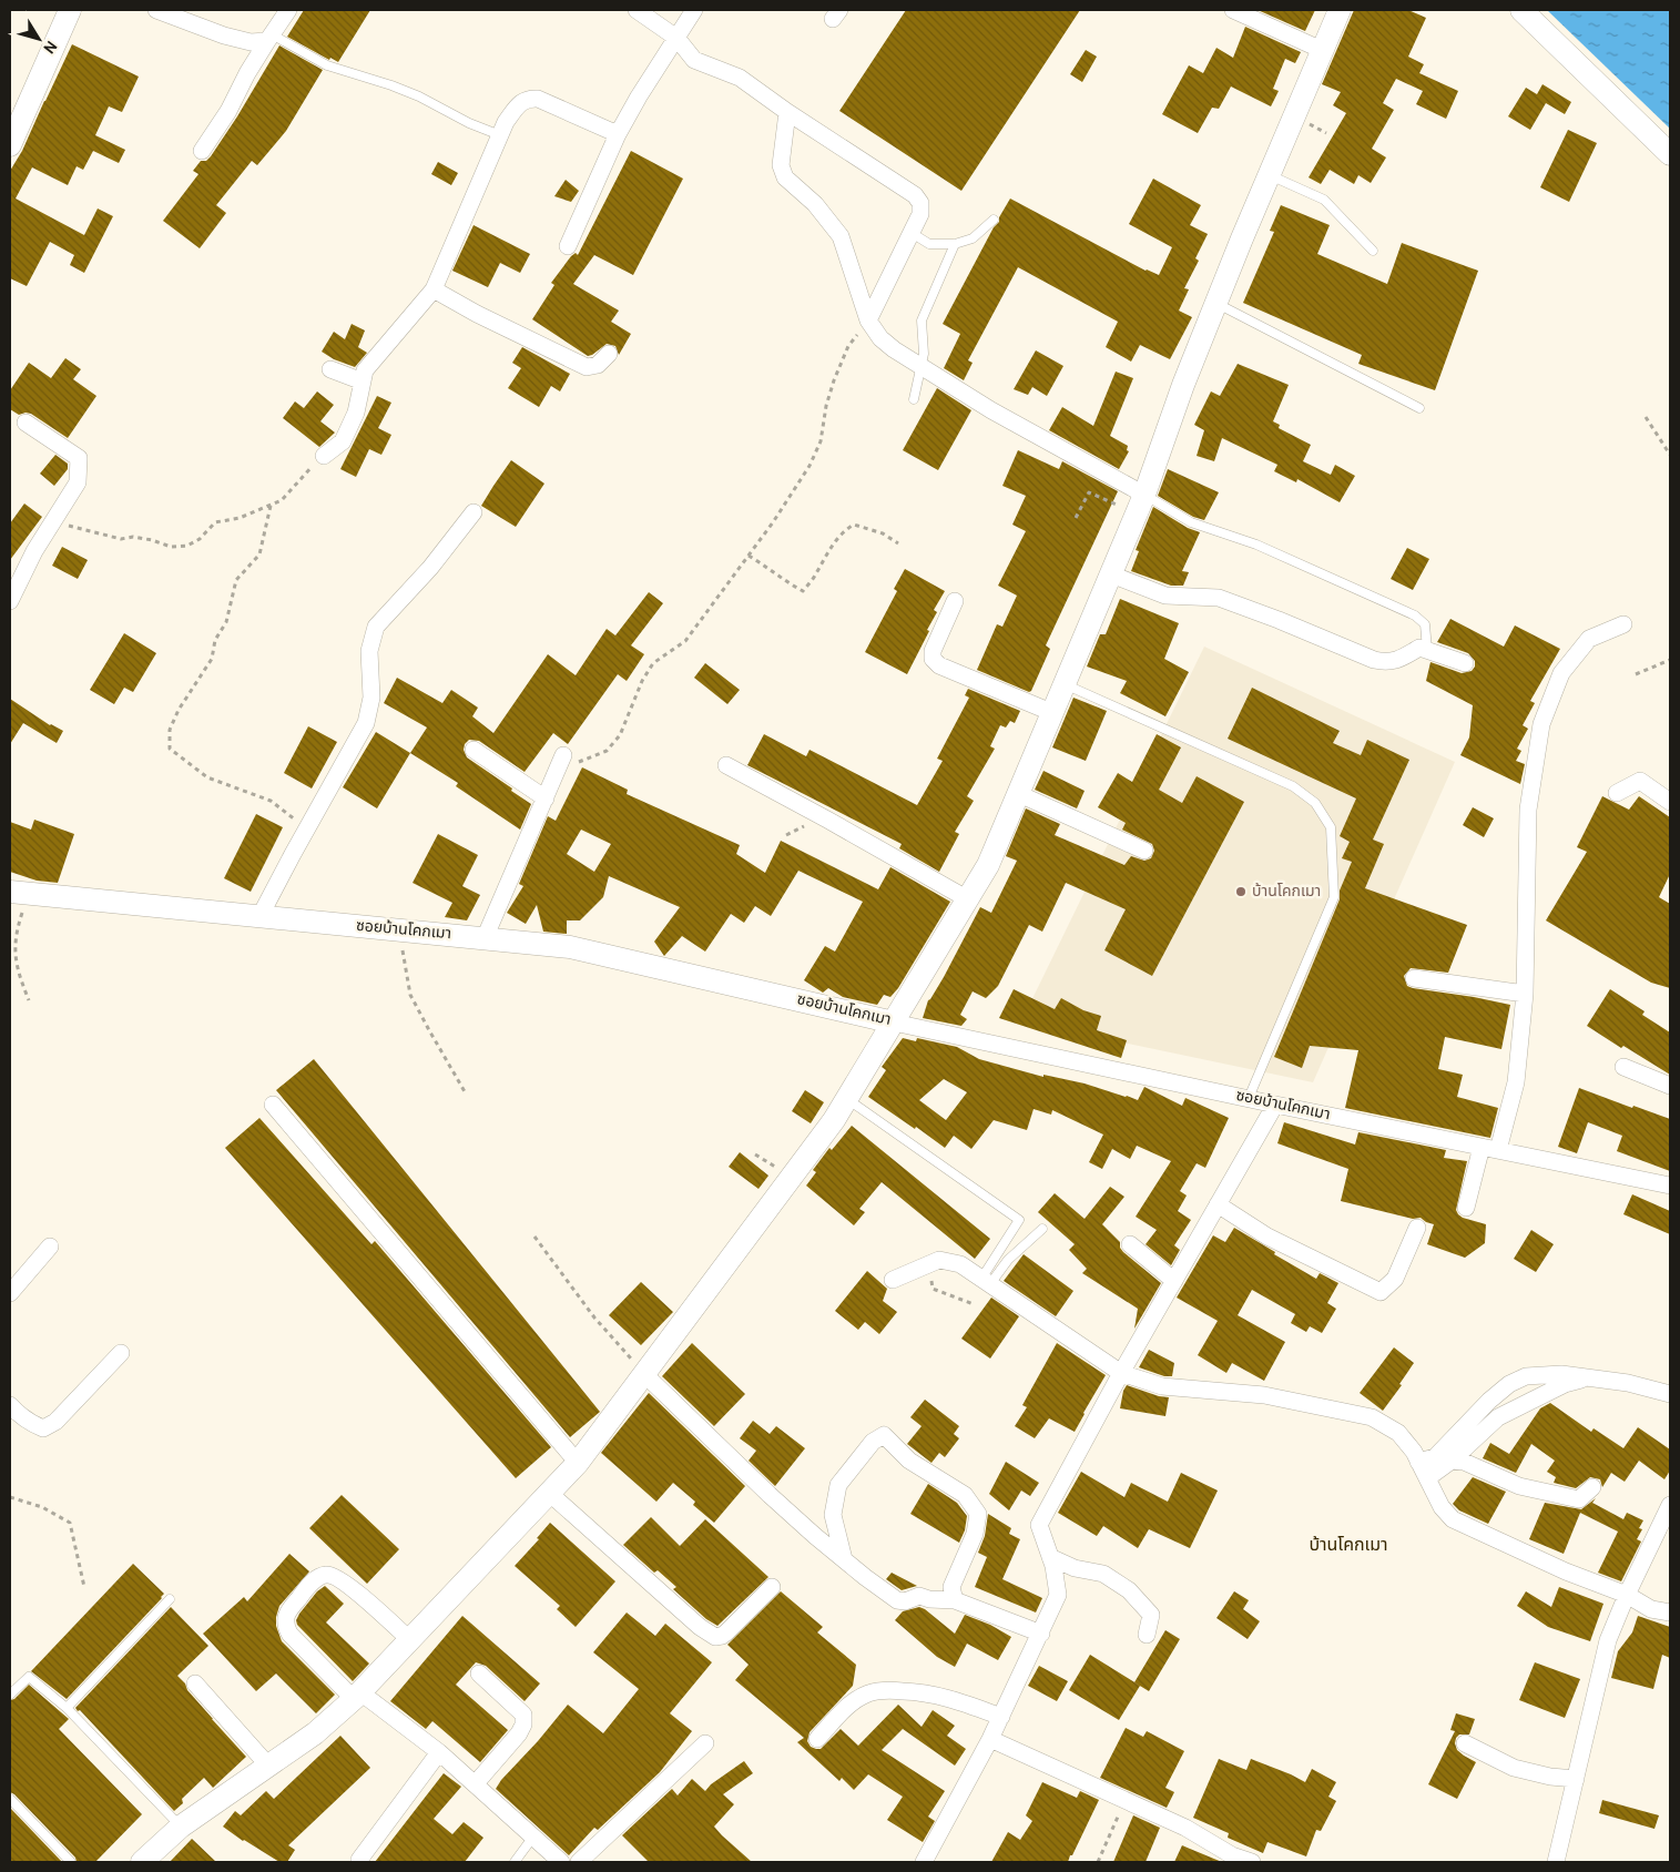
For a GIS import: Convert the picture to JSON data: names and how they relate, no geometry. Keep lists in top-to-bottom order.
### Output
{
  "streets": {
    "street": ["ซอยบ้านโคกเมา"]
  },
  "districts": ["บ้านโคกเมา"],
  "places": ["บ้านโคกเมา"],
  "north": "bottom right"
}
